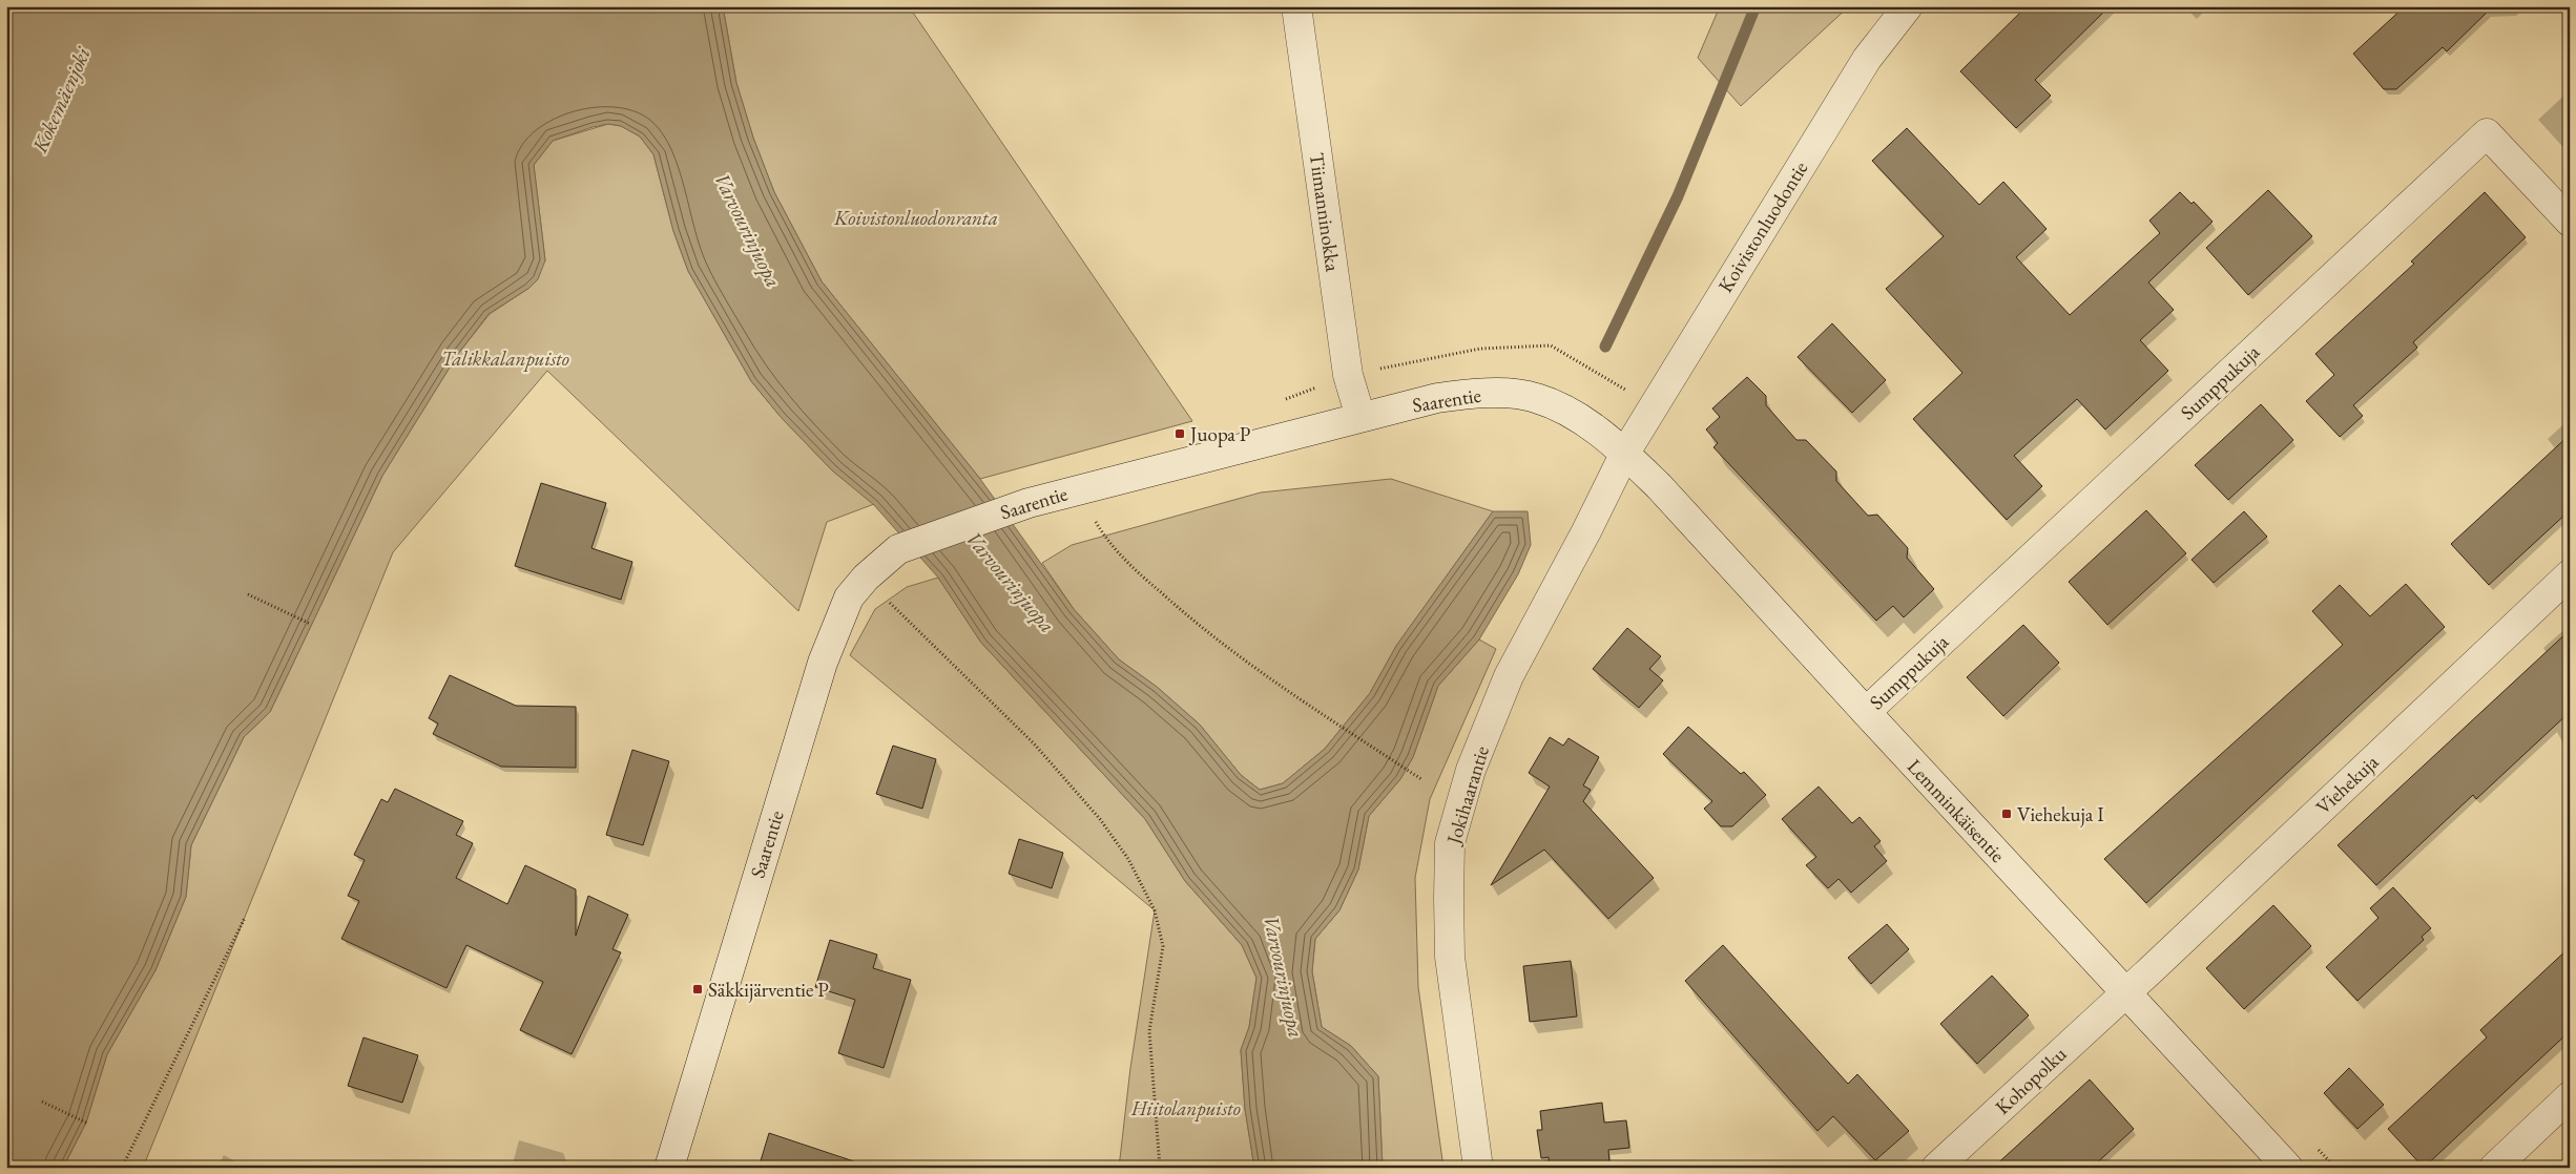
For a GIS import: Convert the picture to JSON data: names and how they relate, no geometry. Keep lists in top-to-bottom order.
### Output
{
  "streets": {
    "street": [
      "Tiimanninokka",
      "Koivistonluodontie",
      "Sumppukuja",
      "Saarentie",
      "Viehekuja",
      "Jokihaarantie",
      "Lemminkäisentie",
      "Kohopolku"
    ]
  },
  "crossings": [
    ["Tiimanninokka", "Saarentie"],
    ["Koivistonluodontie", "Saarentie"],
    ["Koivistonluodontie", "Jokihaarantie"],
    ["Koivistonluodontie", "Lemminkäisentie"],
    ["Sumppukuja", "Lemminkäisentie"],
    ["Saarentie", "Jokihaarantie"],
    ["Saarentie", "Lemminkäisentie"],
    ["Viehekuja", "Lemminkäisentie"],
    ["Viehekuja", "Kohopolku"],
    ["Jokihaarantie", "Lemminkäisentie"],
    ["Lemminkäisentie", "Kohopolku"]
  ],
  "water": ["Kokemäenjoki", "Varvourinjuopa"],
  "parks": ["Koivistonluodonranta", "Talikkalanpuisto", "Hiitolanpuisto"],
  "places": {
    "transit": ["Juopa P", "Viehekuja I", "Säkkijärventie P"]
  }
}
